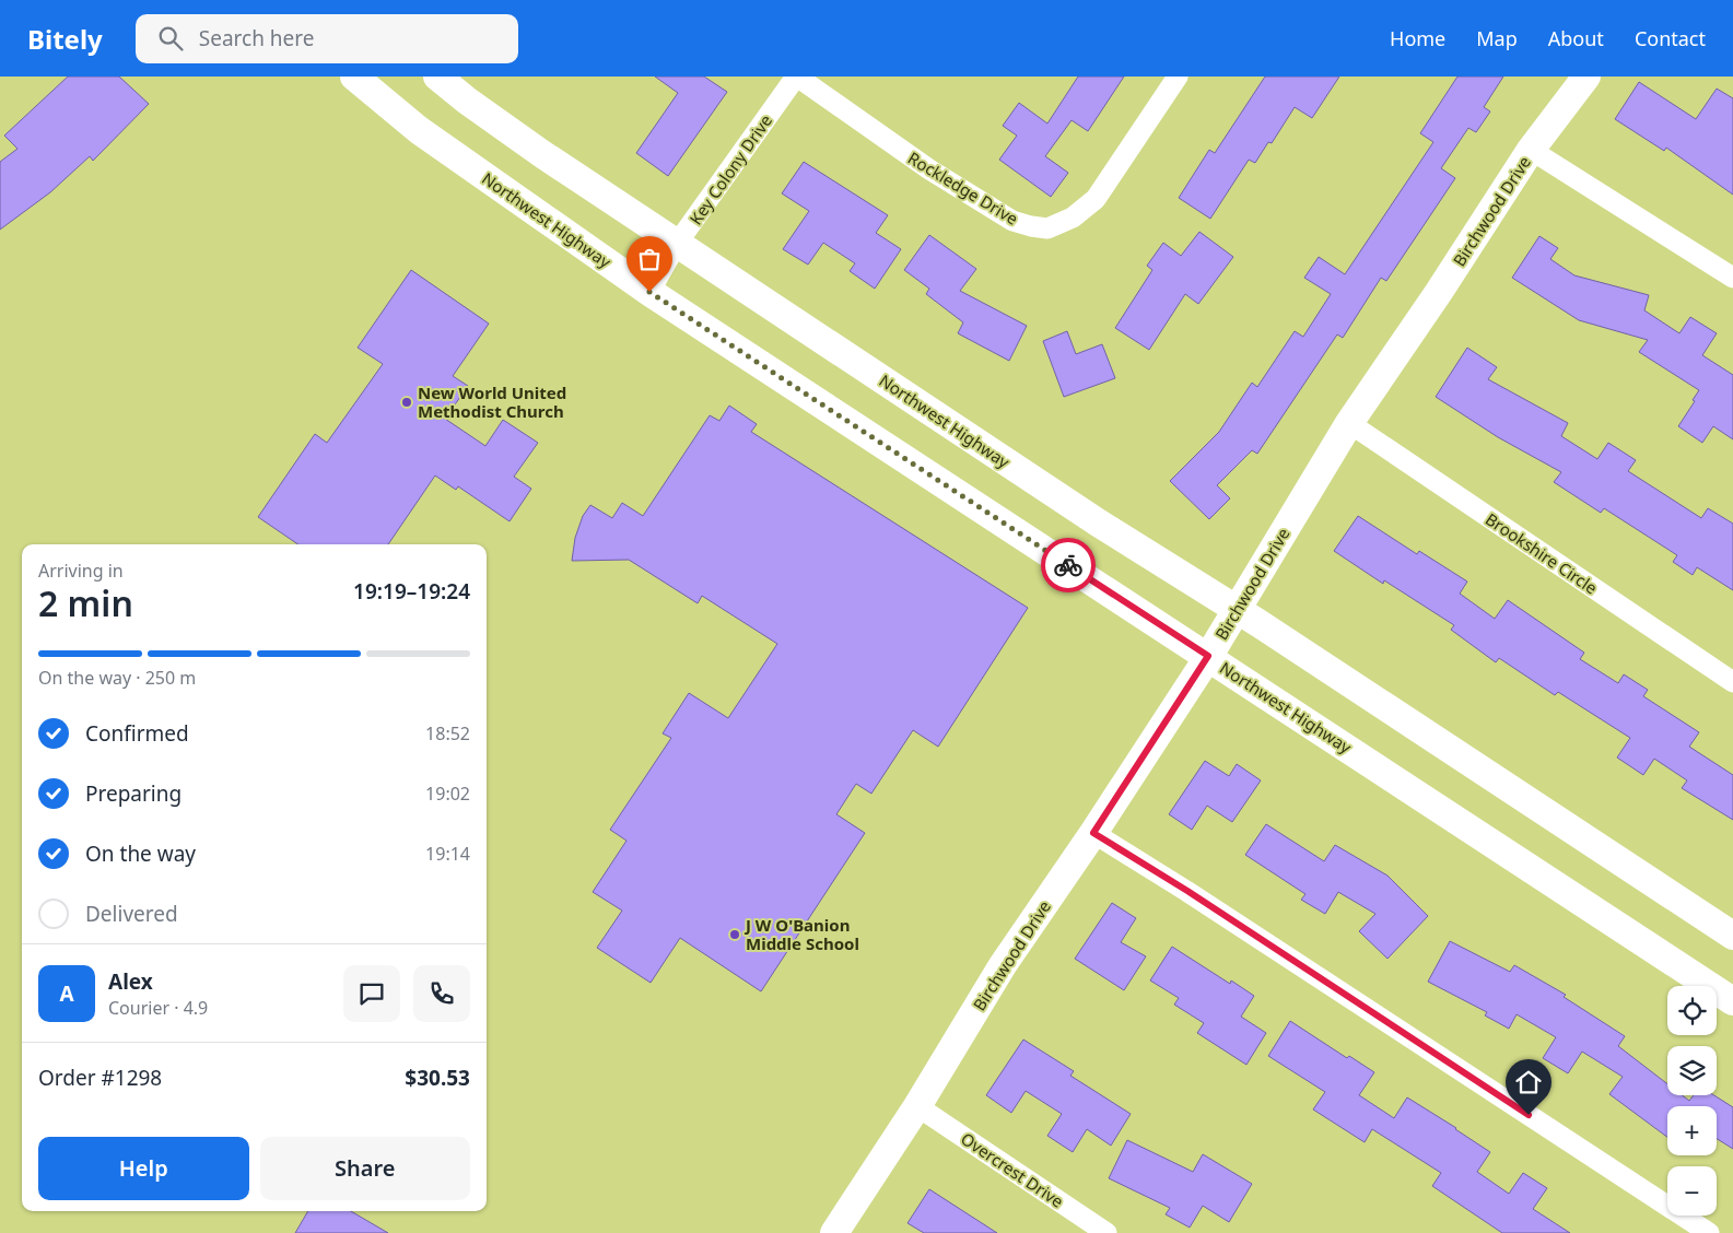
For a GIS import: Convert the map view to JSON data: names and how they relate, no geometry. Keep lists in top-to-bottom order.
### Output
{
  "streets": {
    "main road": ["Birchwood Drive", "Northwest Highway"],
    "street": [
      "Key Colony Drive",
      "Rockledge Drive",
      "Brookshire Circle",
      "Overcrest Drive"
    ]
  },
  "crossings": [
    ["Key Colony Drive", "Rockledge Drive"],
    ["Key Colony Drive", "Northwest Highway"],
    ["Birchwood Drive", "Northwest Highway"],
    ["Birchwood Drive", "Brookshire Circle"],
    ["Birchwood Drive", "Overcrest Drive"]
  ],
  "places": ["New World United Methodist Church", "J W O'Banion Middle School"],
  "page": {
    "header": "Bitely",
    "search": "Search here",
    "nav": [
      "Home",
      "Map",
      "About",
      "Contact"
    ],
    "heading": ["2 min", "Arriving in", "19:19–19:24"],
    "panel": [
      "Alex",
      "Courier · 4.9",
      "Order #1298",
      "$30.53"
    ],
    "bar": "On the way · 250 m",
    "list": [
      ["Confirmed", "18:52"],
      ["Preparing", "19:02"],
      ["On the way", "19:14"],
      "Delivered"
    ],
    "round": "A",
    "map_buttons": ["+", "−"],
    "buttons": ["Help", "Share"]
  }
}
